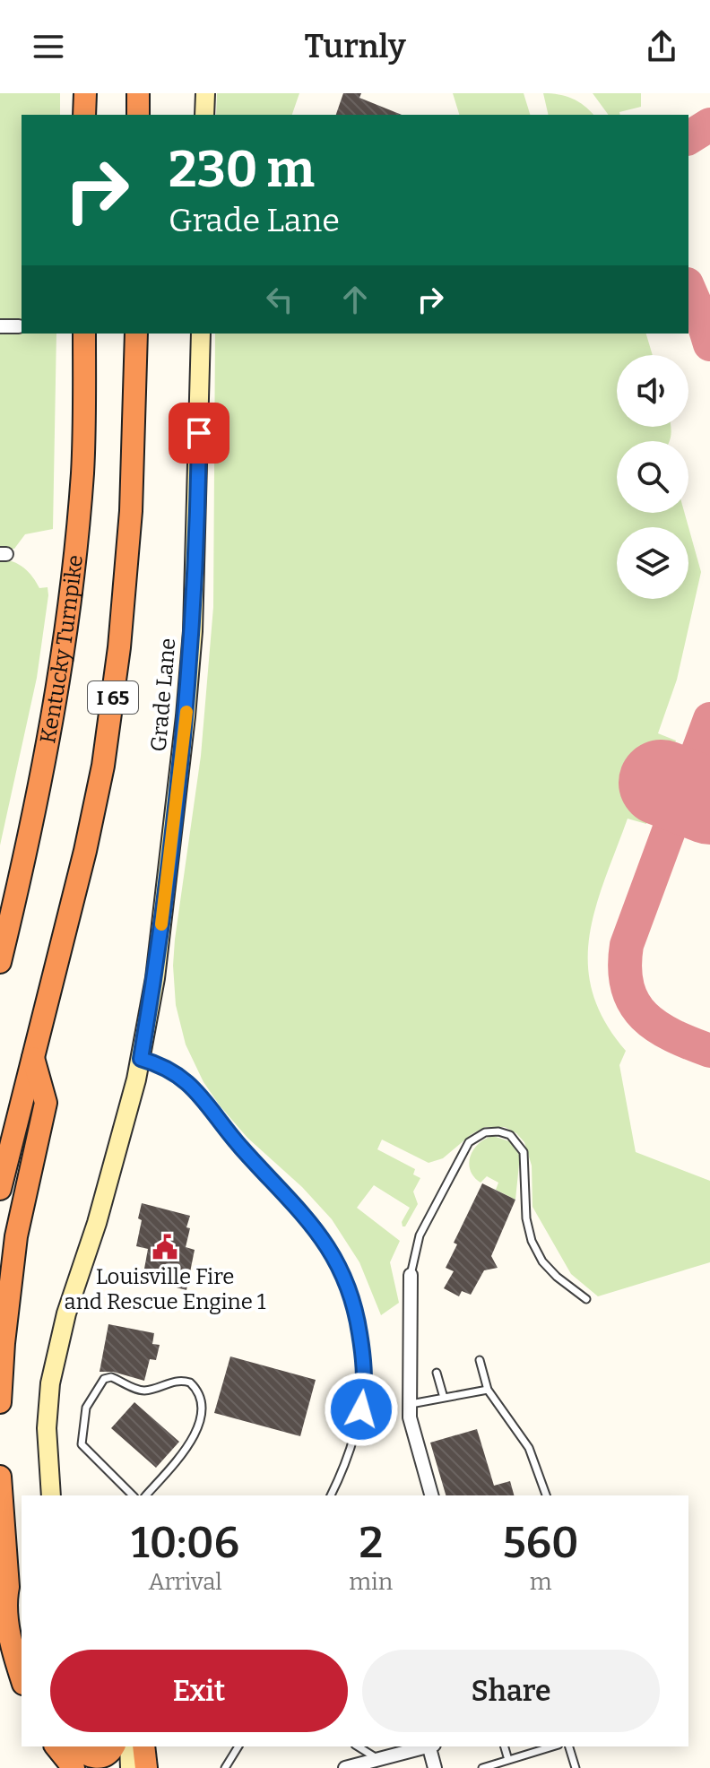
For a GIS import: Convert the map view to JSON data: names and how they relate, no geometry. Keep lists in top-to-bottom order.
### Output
{
  "streets": {
    "highway": ["Kentucky Turnpike", "I 65"],
    "main road": ["Grade Lane"]
  },
  "places": {
    "public building": ["Louisville Fire and Rescue Engine 1"]
  },
  "page": {
    "header": "Turnly",
    "turn": ["230 m", "Grade Lane"],
    "eta": [
      "10:06",
      "Arrival",
      "2",
      "min",
      "560",
      "m"
    ],
    "buttons": ["Exit", "Share"]
  }
}
